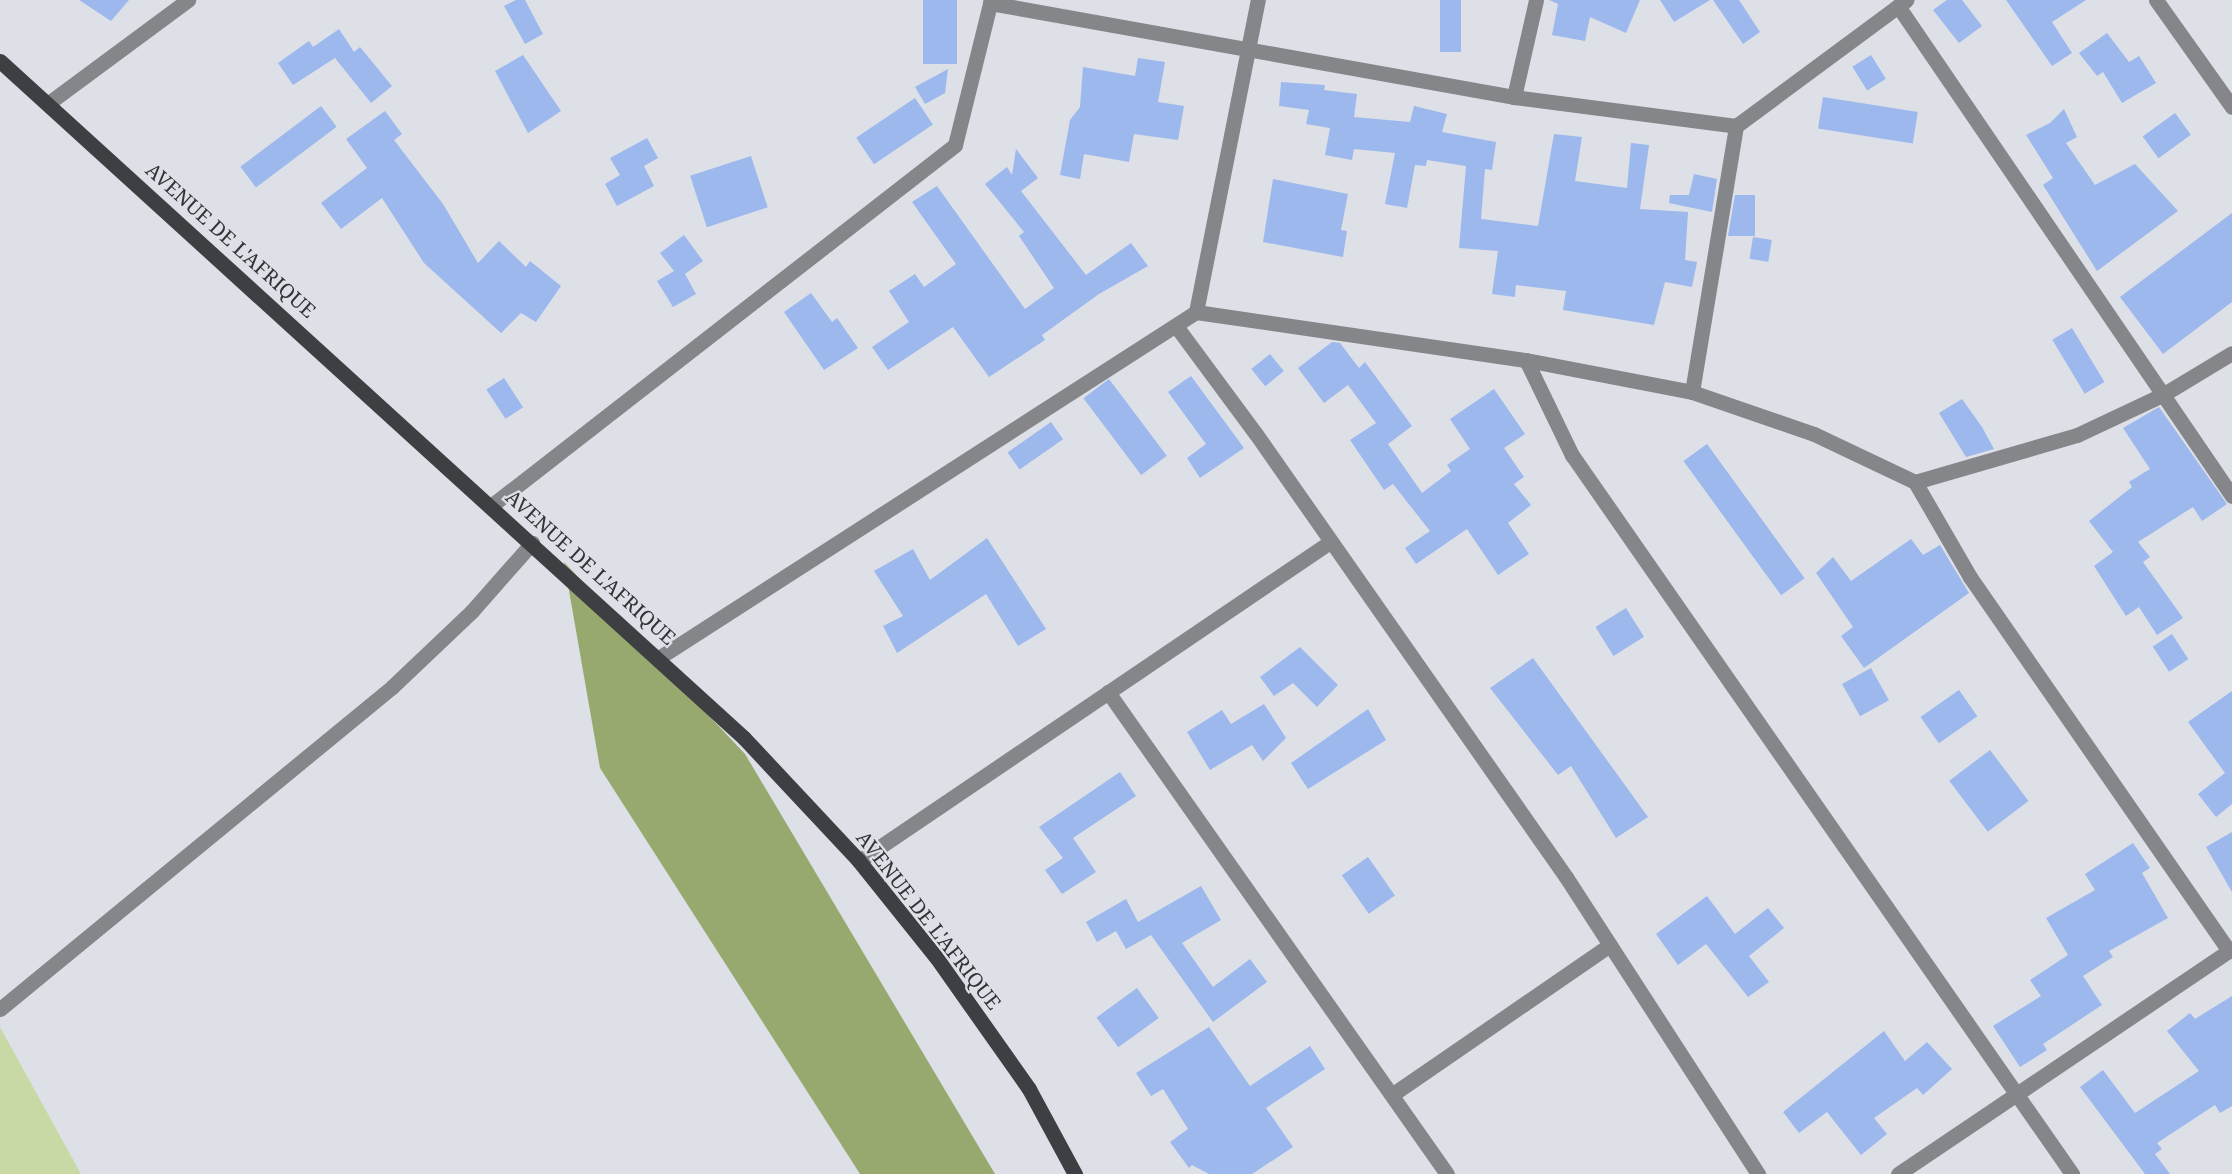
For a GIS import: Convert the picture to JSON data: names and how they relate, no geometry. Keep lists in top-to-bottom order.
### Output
{
  "streets": {
    "main road": ["AVENUE DE L'AFRIQUE"]
  }
}
